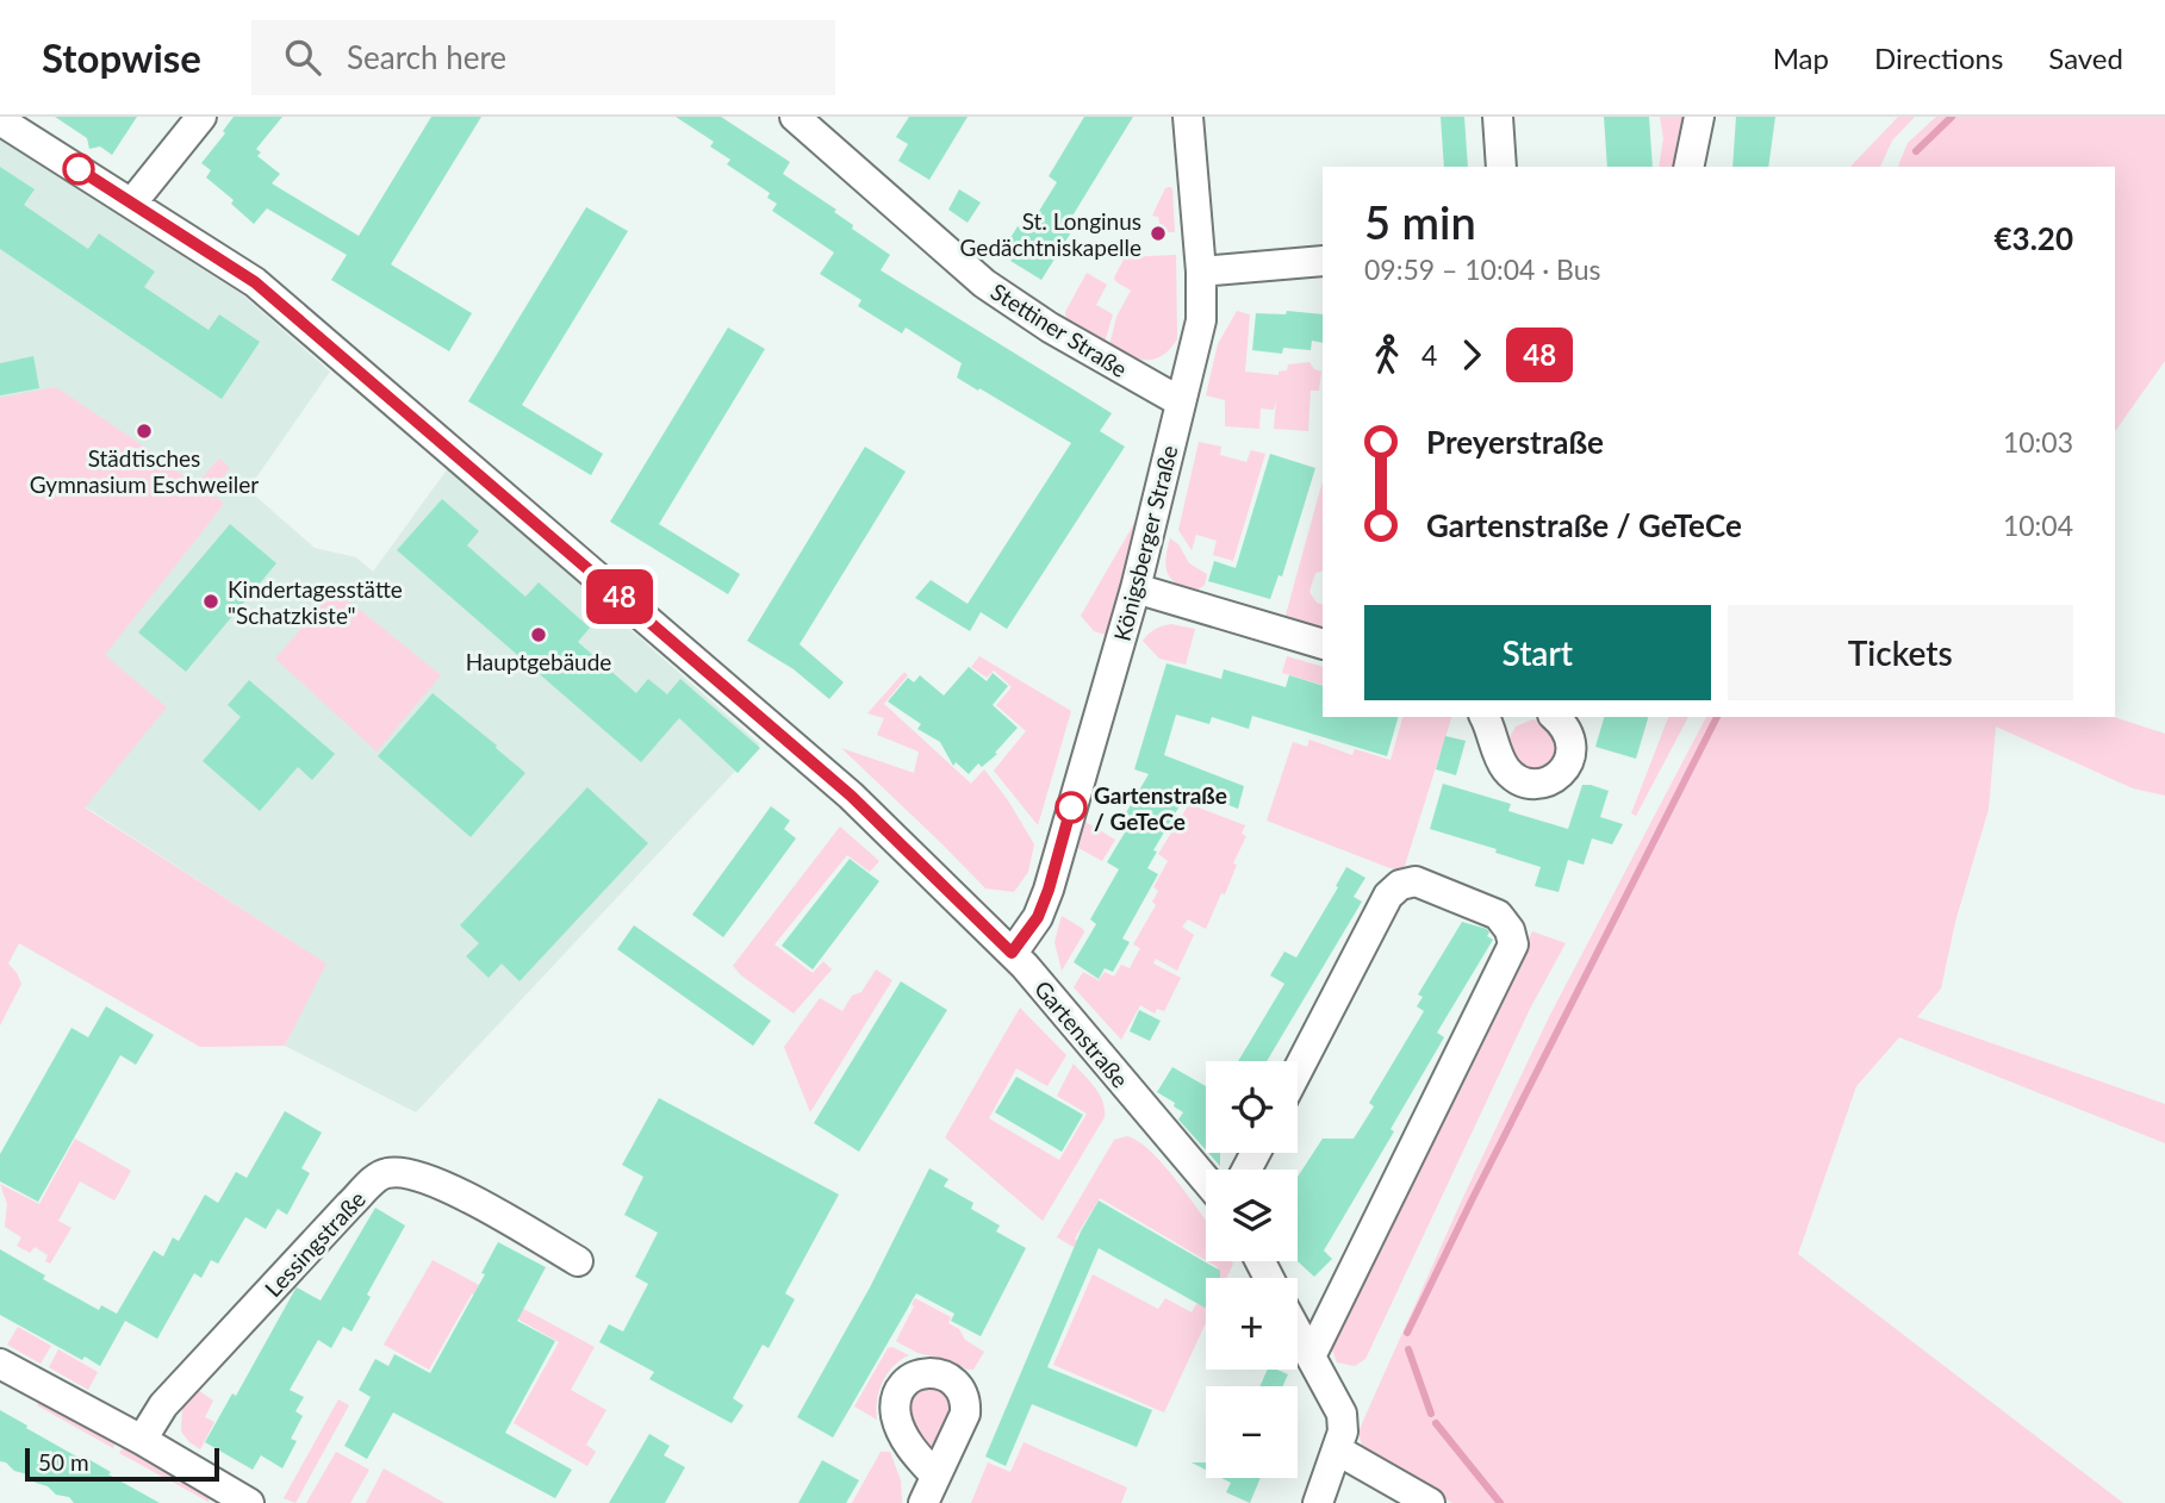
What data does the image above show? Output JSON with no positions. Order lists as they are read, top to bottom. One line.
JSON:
{"streets":{"street":["Stettiner Straße","Königsberger Straße","Gartenstraße","Lessingstraße"]},"crossings":[["Stettiner Straße","Königsberger Straße"],["Königsberger Straße","Gartenstraße"]],"places":["St. Longinus Gedächtniskapelle","Städtisches Gymnasium Eschweiler","Kindertagesstätte \"Schatzkiste\"","Hauptgebäude","Gartenstraße / GeTeCe"],"lines":["bus line 48"],"scale_bar":"50 m","page":{"header":"Stopwise","search":"Search here","nav":["Map","Directions","Saved"],"on_map":"48","heading":["5 min","09:59 – 10:04 · Bus","€3.20"],"legs":["4","48"],"list":[{"name":"Preyerstraße","value":"10:03"},{"name":"Gartenstraße / GeTeCe","value":"10:04"}],"buttons":["Start","Tickets"],"map_buttons":["+","−"],"scale":"50 m"}}
